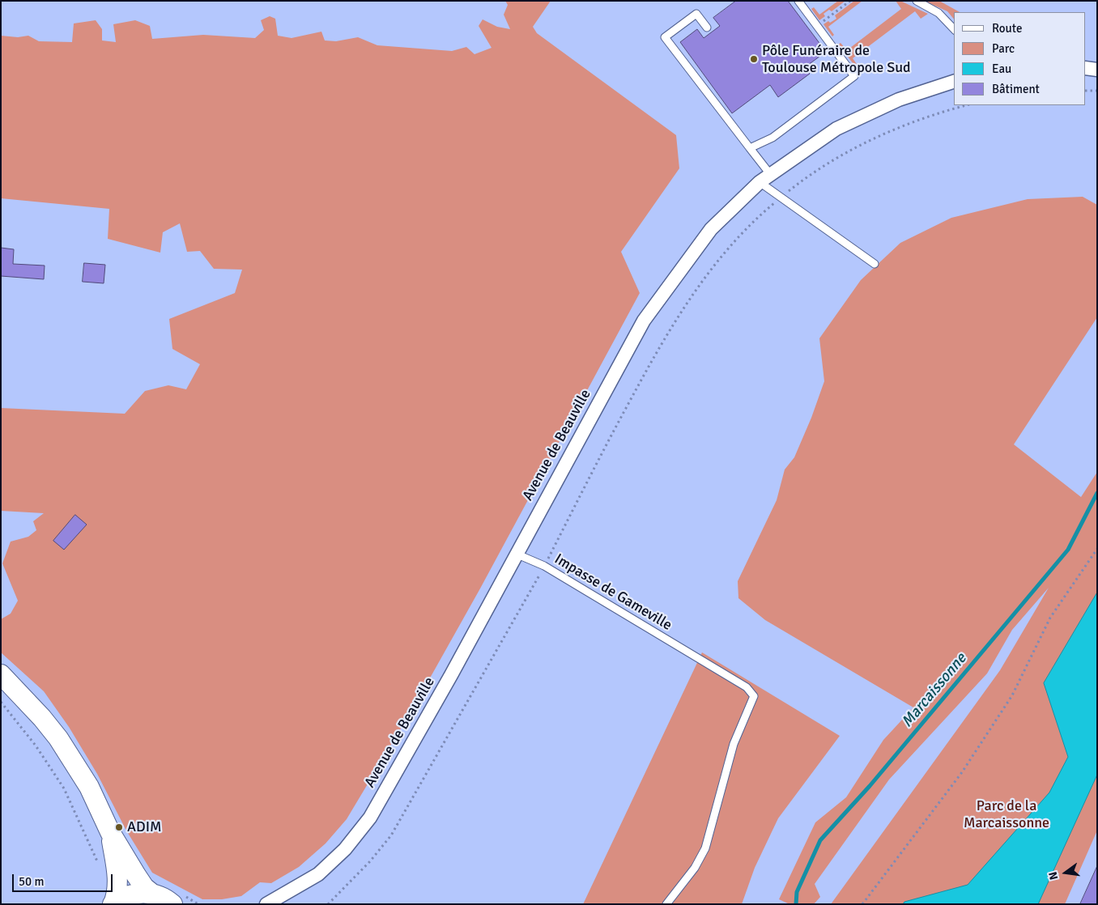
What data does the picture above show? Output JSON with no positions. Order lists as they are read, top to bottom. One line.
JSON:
{"streets":{"street":["Avenue de Beauville"],"lane":["Impasse de Gameville"]},"crossings":[["Avenue de Beauville","Impasse de Gameville"]],"water":["Marcaissonne"],"parks":["Parc de la Marcaissonne"],"places":["Pôle Funéraire de Toulouse Métropole Sud","ADIM"],"legend":["Route","Parc","Eau","Bâtiment"],"scale_bar":"50 m","north":"left"}
